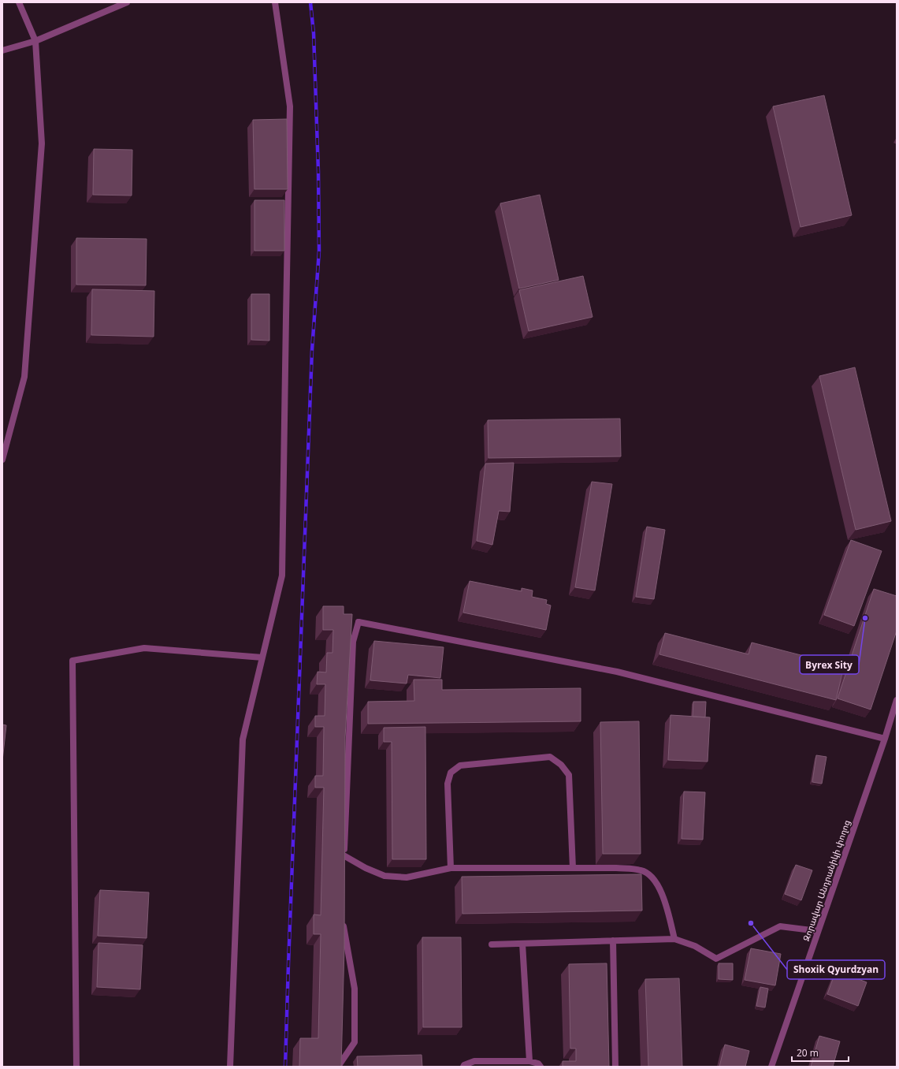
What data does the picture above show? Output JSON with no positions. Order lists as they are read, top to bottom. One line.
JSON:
{"streets":{"street":["Զորավար Անդրանիկի փողոց"]},"places":["Byrex Sity","Shoxik Qyurdzyan"],"scale_bar":"20 m"}
